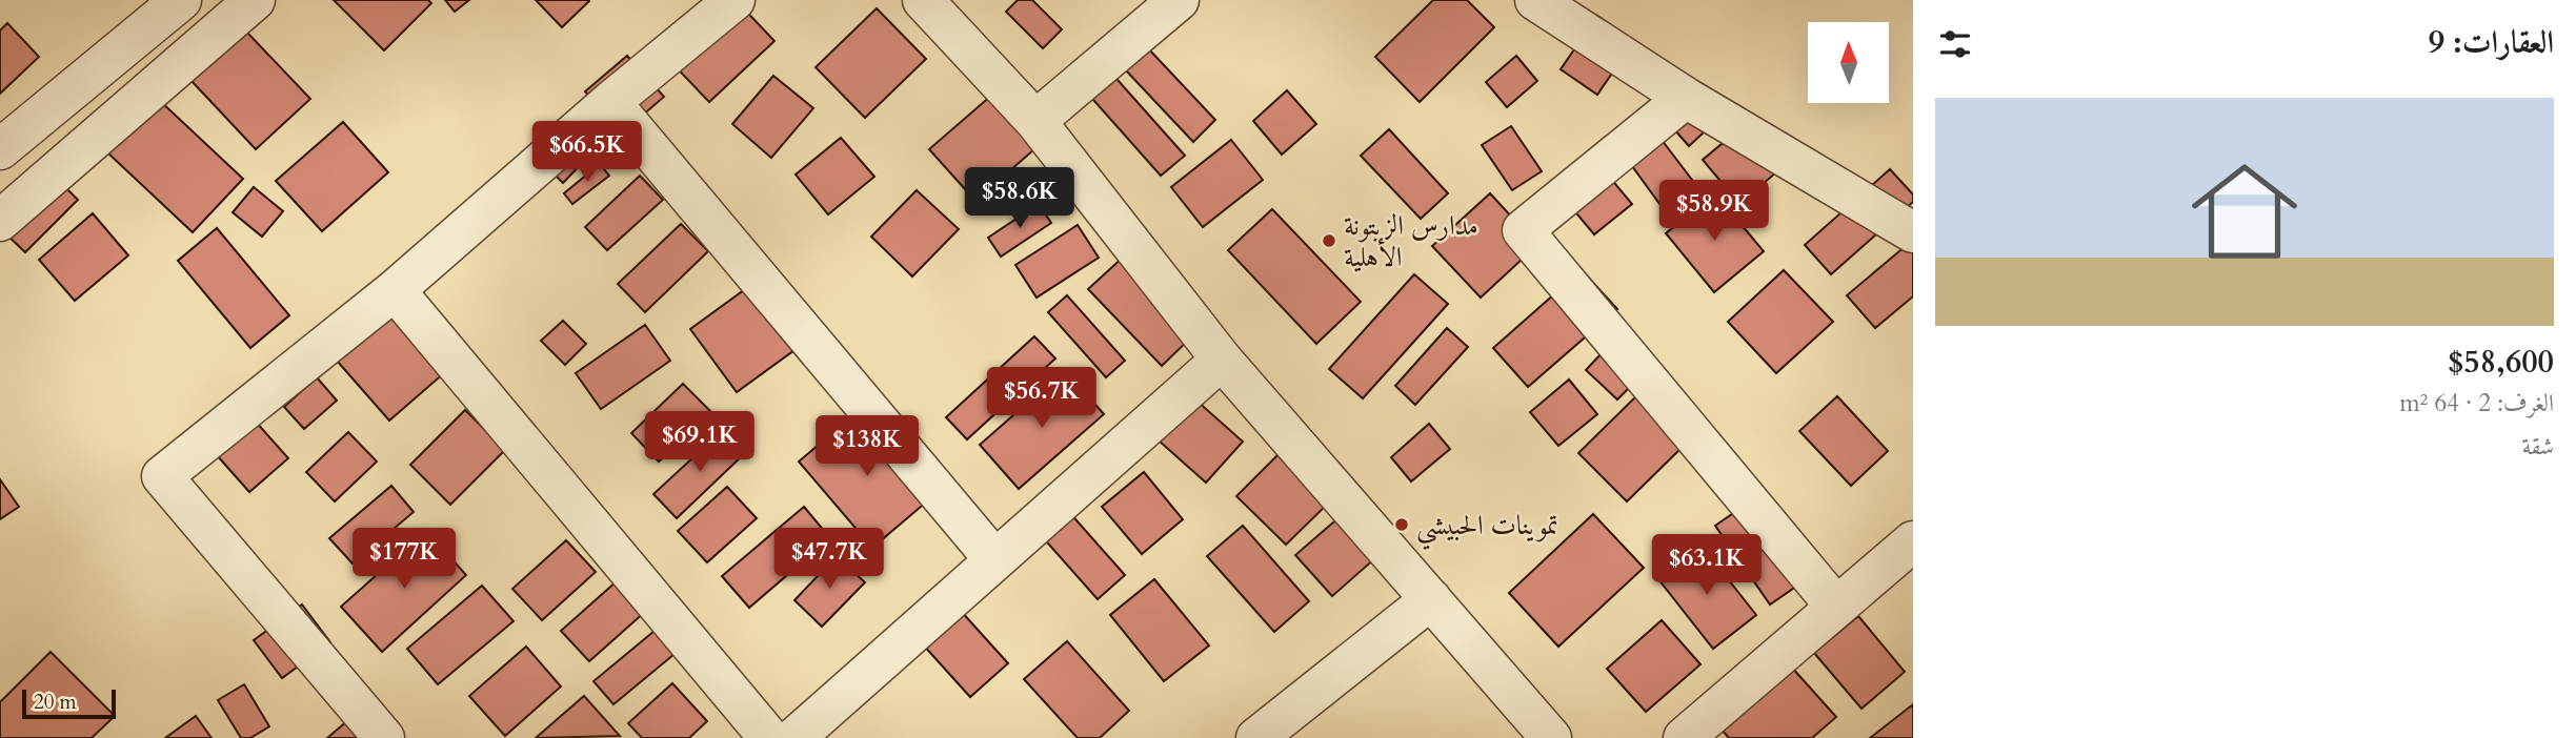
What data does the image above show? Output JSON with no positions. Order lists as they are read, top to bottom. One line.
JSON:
{"places":["مدارس الزيتونة الأهلية","تموينات الحبيشي"],"scale_bar":"20 m","north":"top","page":{"heading":"العقارات: 9","list":[{"name":"$58,600","note":"الغرف: 2 · 64 m² · شقة"}],"price":["$66.5K","$58.6K","$58.9K","$56.7K","$69.1K","$138K","$177K","$47.7K","$63.1K"],"scale":"20 m"}}
